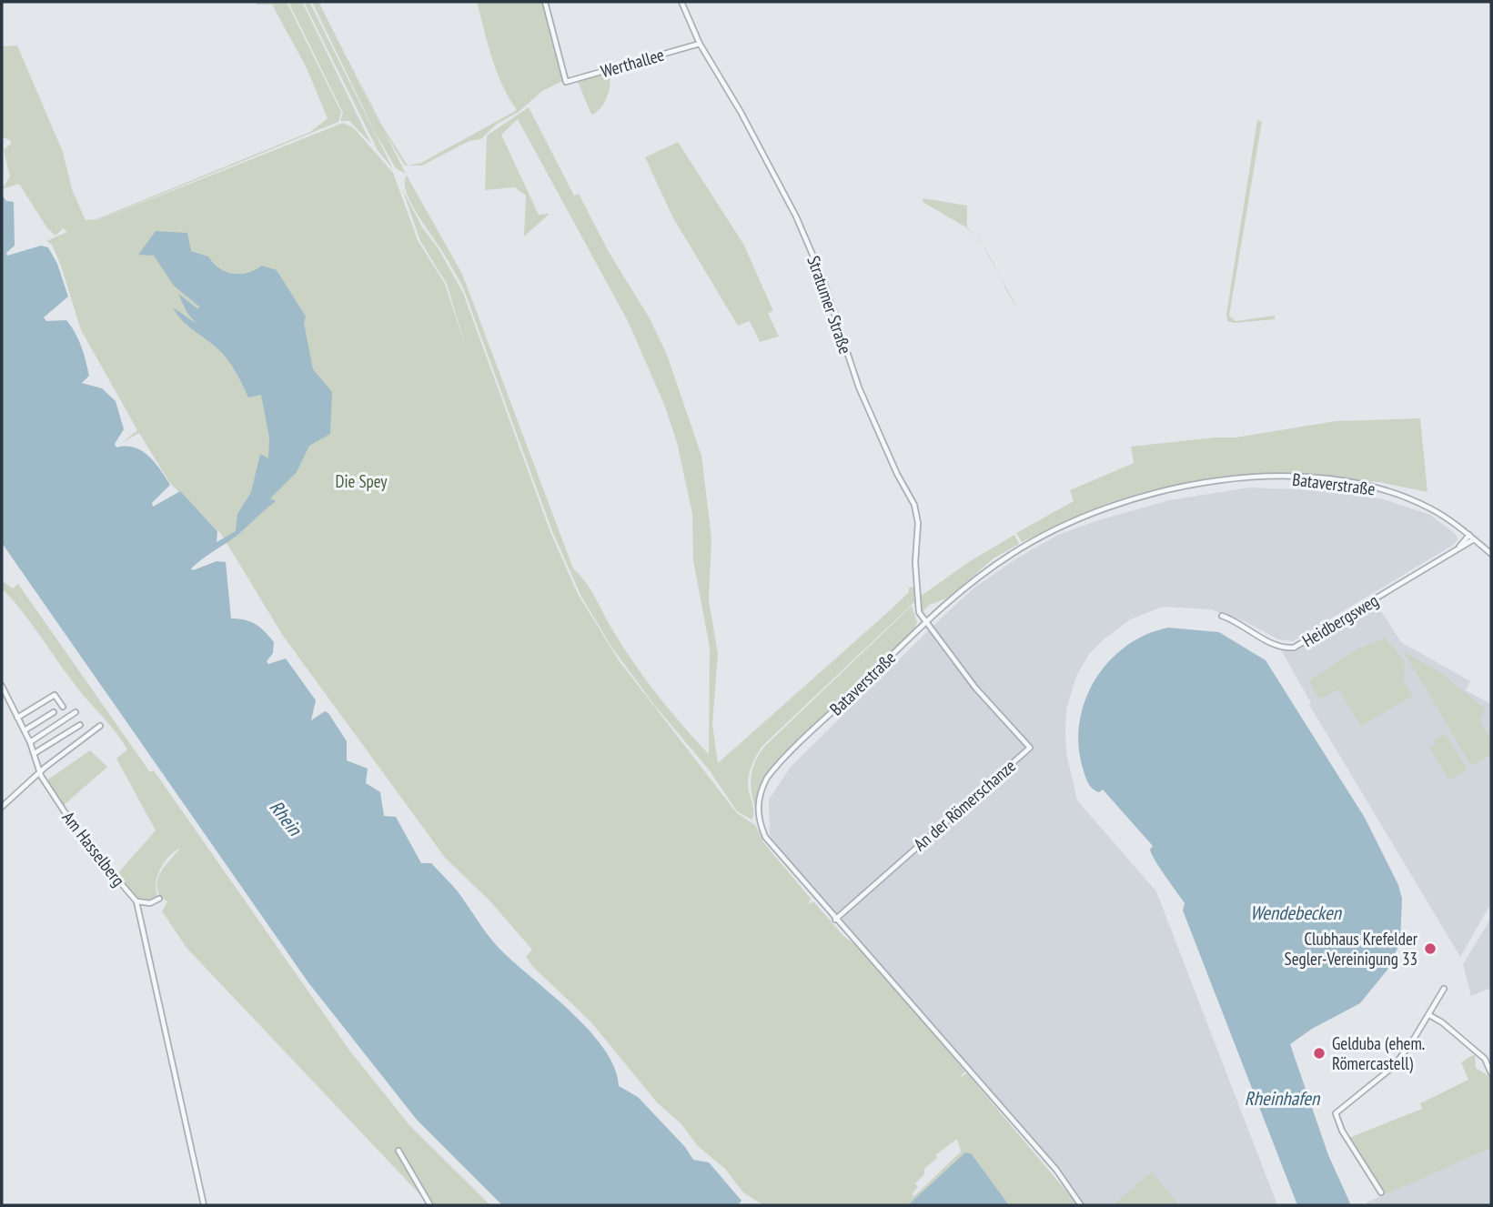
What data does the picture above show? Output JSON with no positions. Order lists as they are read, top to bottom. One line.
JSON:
{"streets":{"street":["Werthallee","Stratumer Straße","Bataverstraße","Heidbergsweg","An der Römerschanze","Am Hasselberg"]},"crossings":[["Werthallee","Stratumer Straße"],["Stratumer Straße","Bataverstraße"],["Stratumer Straße","An der Römerschanze"],["Bataverstraße","Heidbergsweg"],["Bataverstraße","An der Römerschanze"]],"water":["Rhein","Wendebecken","Rheinhafen"],"parks":["Die Spey"],"places":["Clubhaus Krefelder Segler-Vereinigung 33","Gelduba (ehem. Römercastell)"]}
